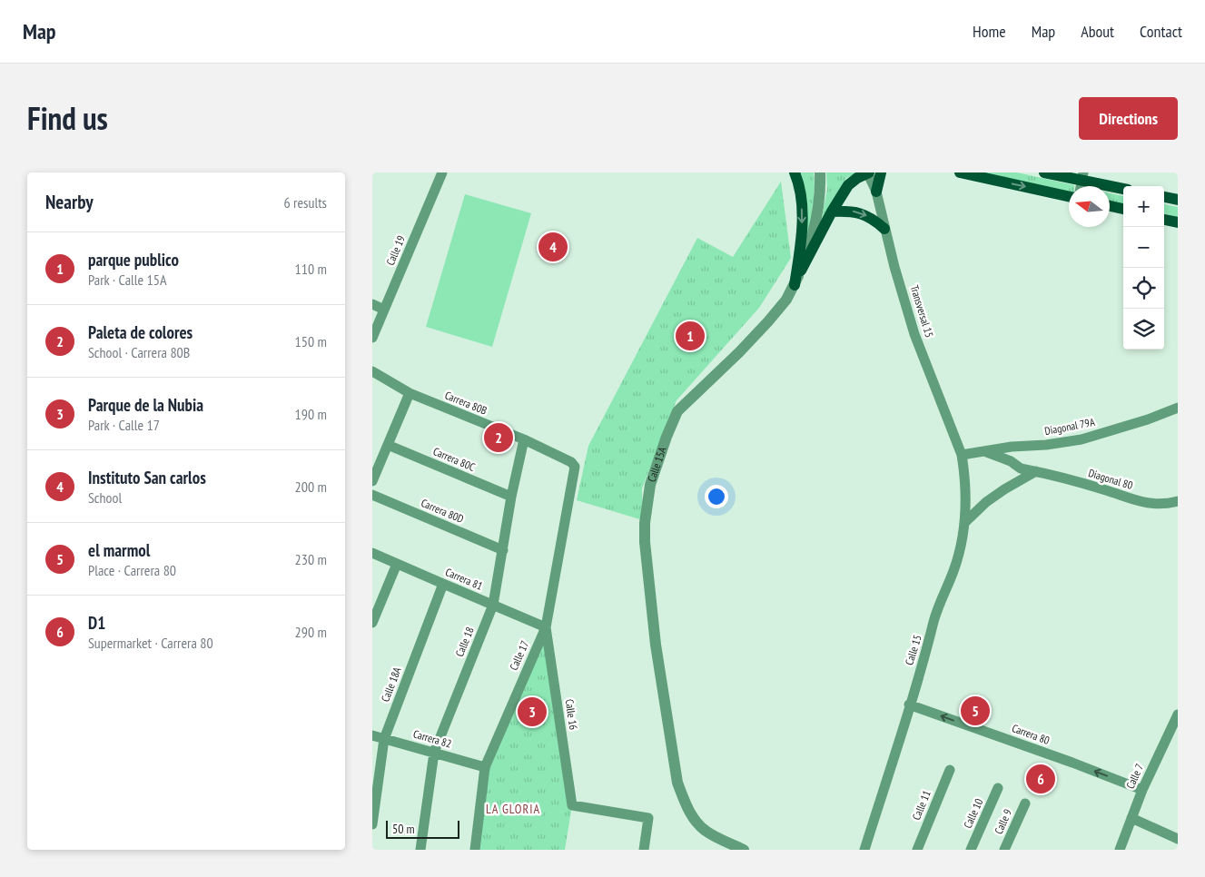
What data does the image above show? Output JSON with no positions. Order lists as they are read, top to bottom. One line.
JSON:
{"streets":{"street":["Calle 19","Transversal 15","Carrera 80B","Diagonal 79A","Carrera 80C","Calle 15A","Diagonal 80","Carrera 80D","Carrera 81","Calle 18","Calle 15","Calle 17","Calle 18A","Calle 16","Carrera 80","Carrera 82","Calle 7","Calle 11","Calle 10","Calle 9"]},"crossings":[["Transversal 15","Diagonal 79A"],["Transversal 15","Calle 15"],["Carrera 80B","Calle 18"],["Carrera 80B","Calle 17"],["Diagonal 79A","Diagonal 80"],["Diagonal 79A","Calle 15"],["Carrera 80C","Calle 18"],["Carrera 80D","Calle 18"],["Carrera 81","Calle 18"],["Carrera 81","Calle 17"],["Carrera 81","Calle 18A"],["Carrera 81","Calle 16"],["Calle 18","Carrera 82"],["Calle 15","Carrera 80"],["Calle 17","Calle 16"],["Calle 17","Carrera 82"],["Calle 18A","Carrera 82"],["Carrera 80","Calle 7"]],"one_way":["Carrera 80"],"districts":["LA GLORIA"],"scale_bar":"50 m","north":"left","page":{"header":"Map","nav":["Home","Map","About","Contact"],"title":"Find us","buttons":"Directions","heading":["Nearby","6 results"],"map_buttons":["+","−"],"pins":["4","1","2","5","3","6"],"list":[{"mark":"1","name":"parque publico","note":"Park · Calle 15A","value":"110 m"},{"mark":"2","name":"Paleta de colores","note":"School · Carrera 80B","value":"150 m"},{"mark":"3","name":"Parque de la Nubia","note":"Park · Calle 17","value":"190 m"},{"mark":"4","name":"Instituto San carlos","note":"School","value":"200 m"},{"mark":"5","name":"el marmol","note":"Place · Carrera 80","value":"230 m"},{"mark":"6","name":"D1","note":"Supermarket · Carrera 80","value":"290 m"}],"scale":"50 m"}}
